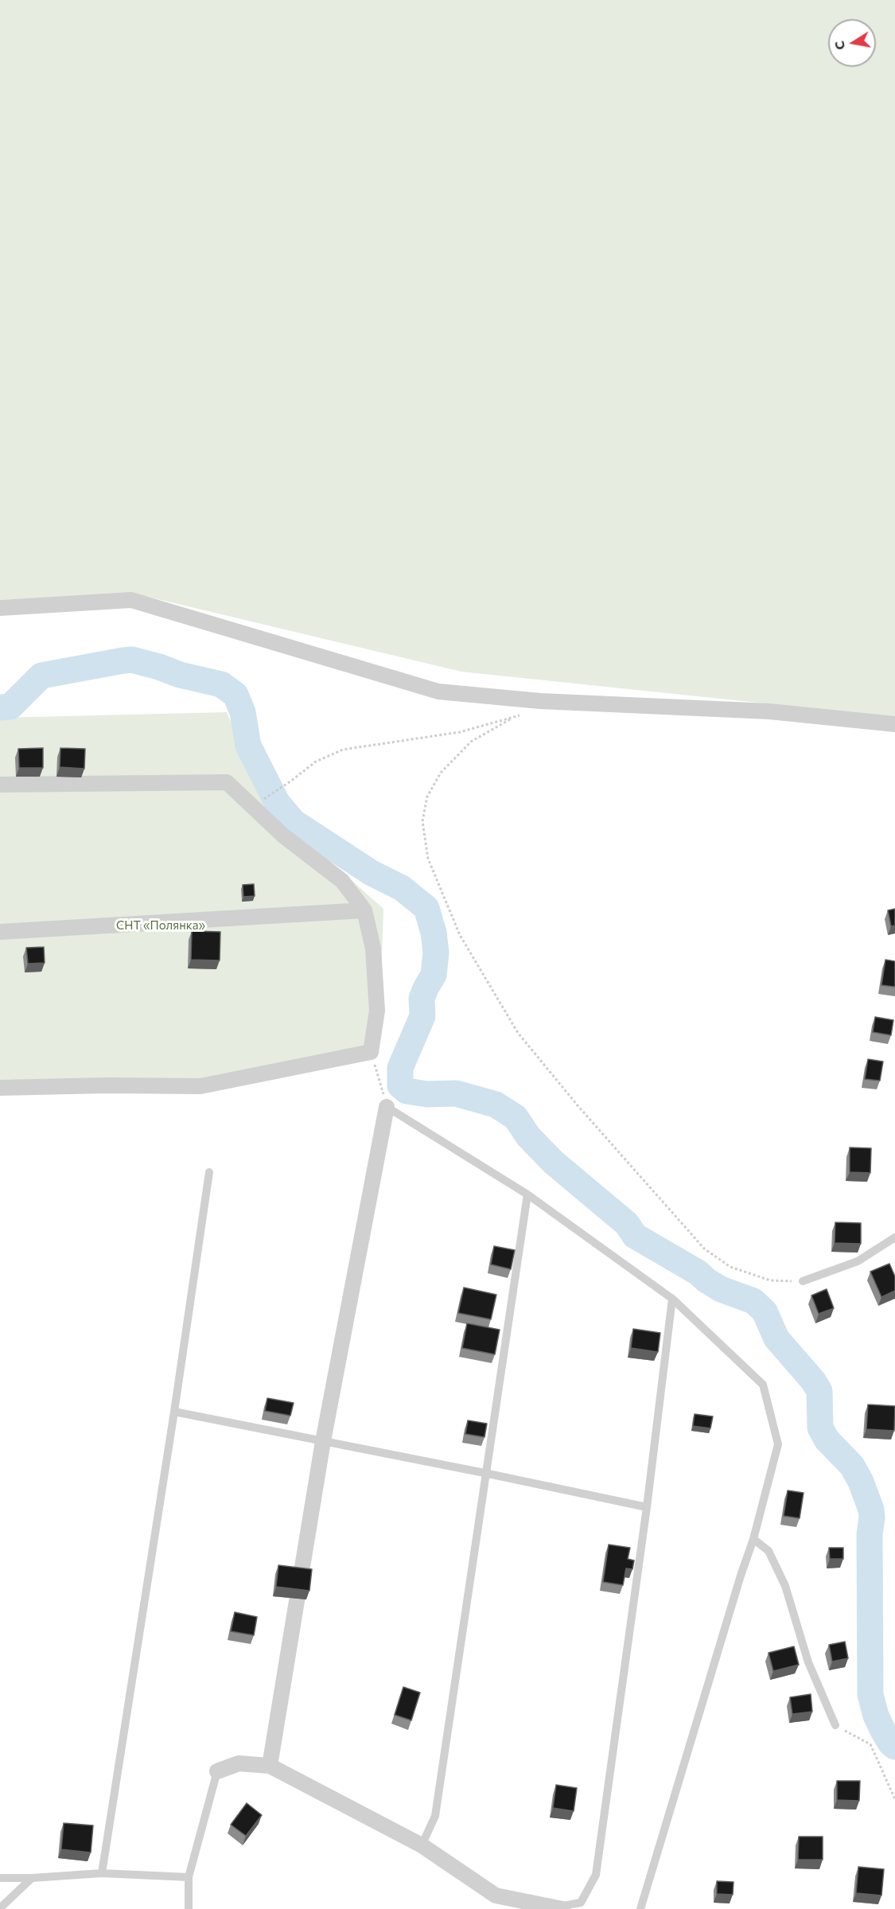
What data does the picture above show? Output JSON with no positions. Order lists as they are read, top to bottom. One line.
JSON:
{"parks":["СНТ «Полянка»"],"north":"left"}
